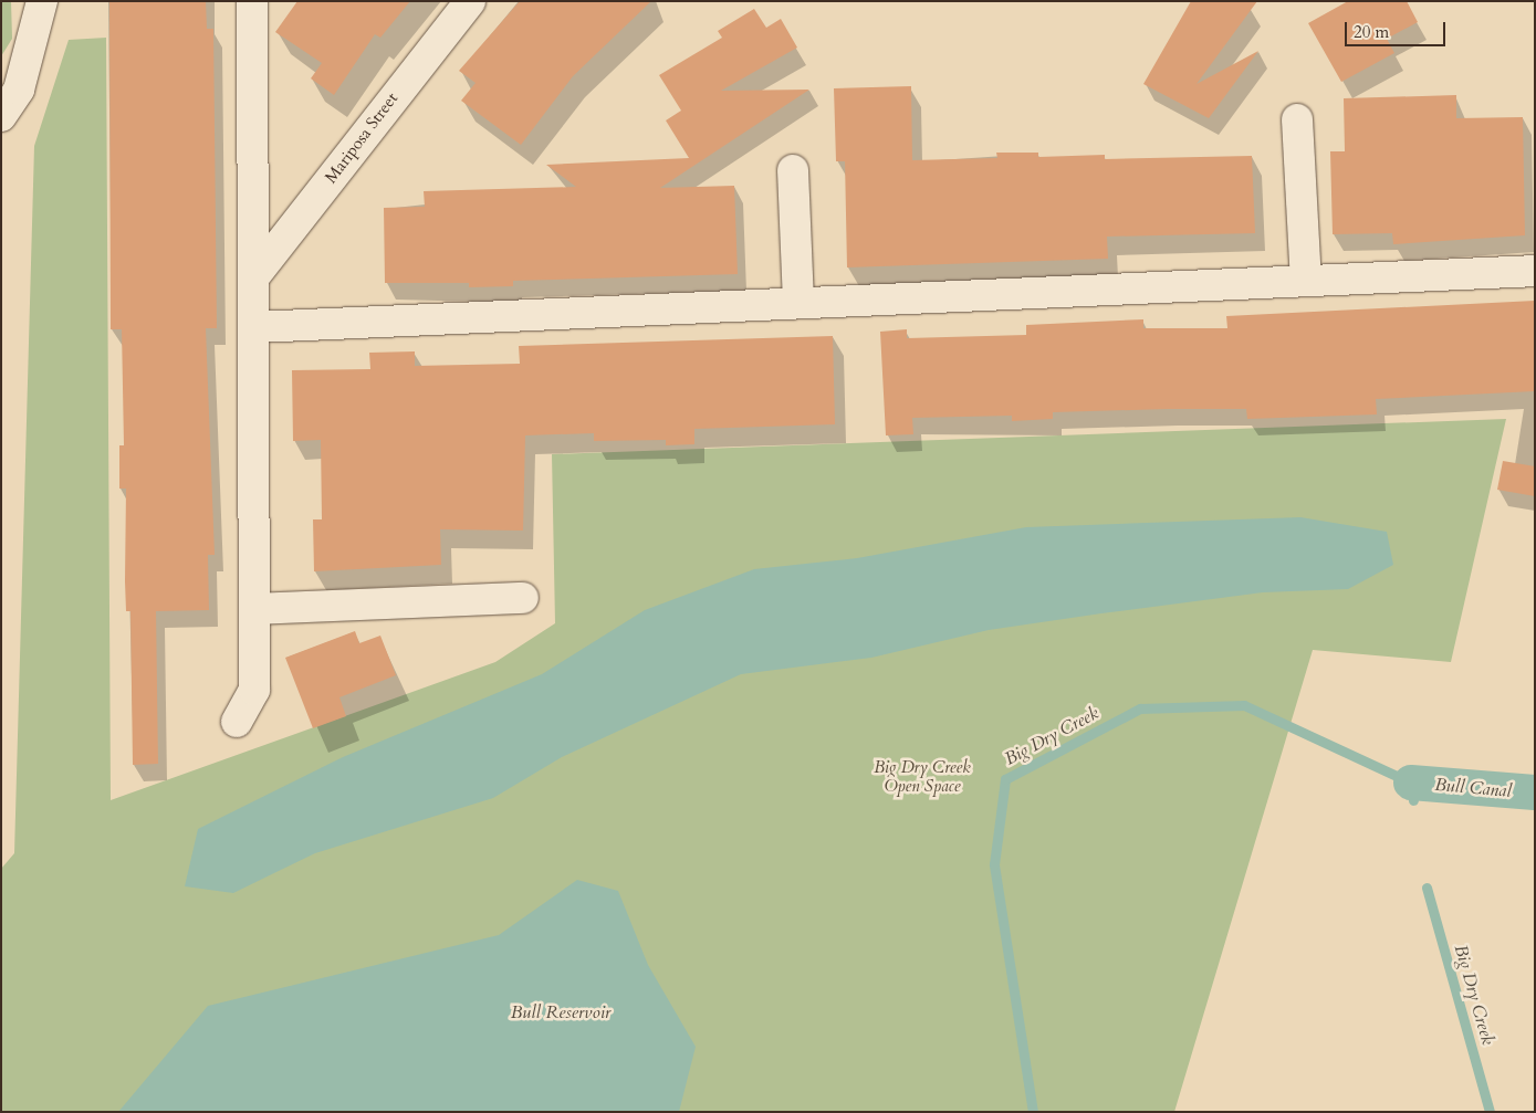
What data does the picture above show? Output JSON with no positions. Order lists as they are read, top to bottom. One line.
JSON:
{"streets":{"street":["Mariposa Street"]},"water":["Big Dry Creek","Bull Canal","Bull Reservoir"],"parks":["Big Dry Creek Open Space"],"scale_bar":"20 m"}
